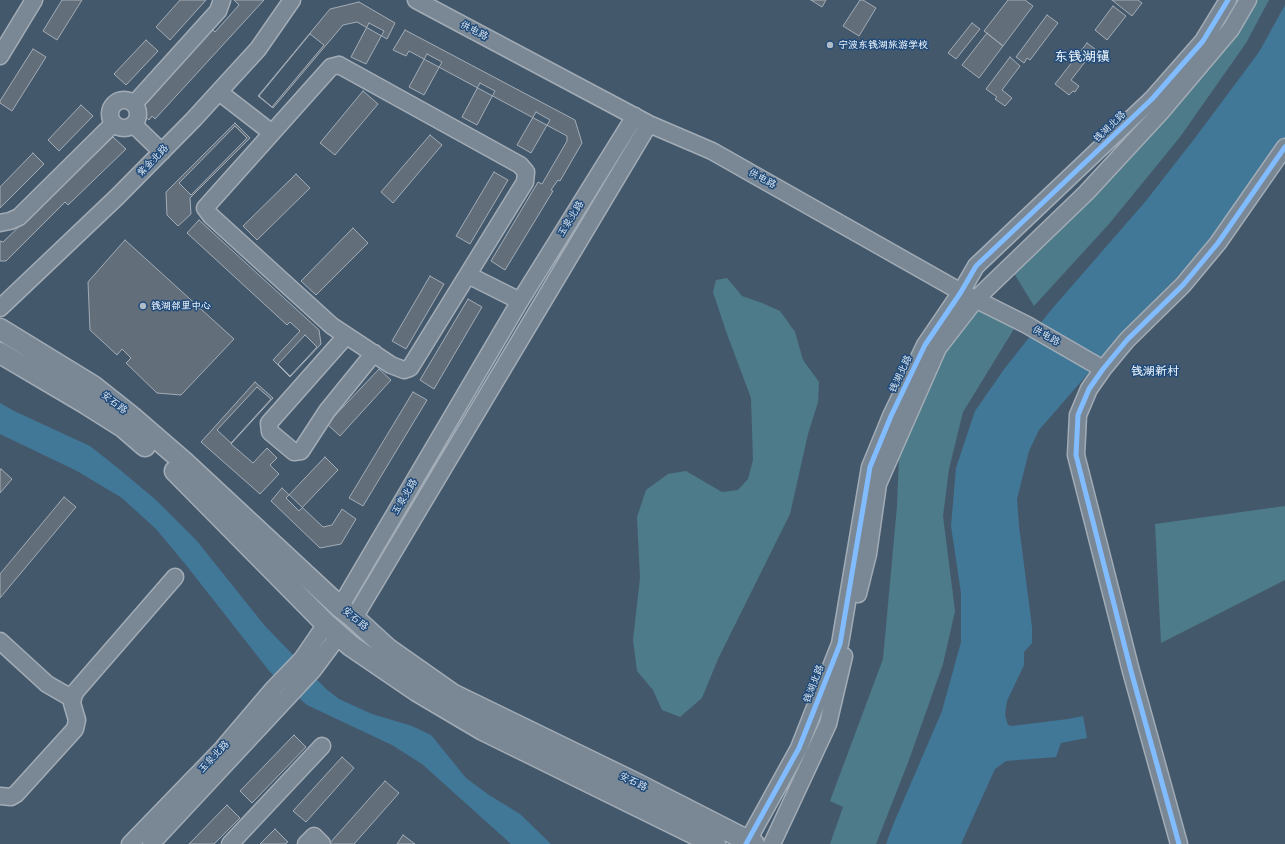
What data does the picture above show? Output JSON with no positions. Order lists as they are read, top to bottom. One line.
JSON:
{"streets":{"main road":["玉泉北路","安石路"],"street":["供电路","钱湖北路","紫金北路"]},"crossings":[["供电路","钱湖北路"],["供电路","玉泉北路"],["钱湖北路","安石路"],["玉泉北路","安石路"]],"districts":["东钱湖镇","钱湖新村"],"places":["宁波东钱湖旅游学校","钱湖邻里中心"]}
